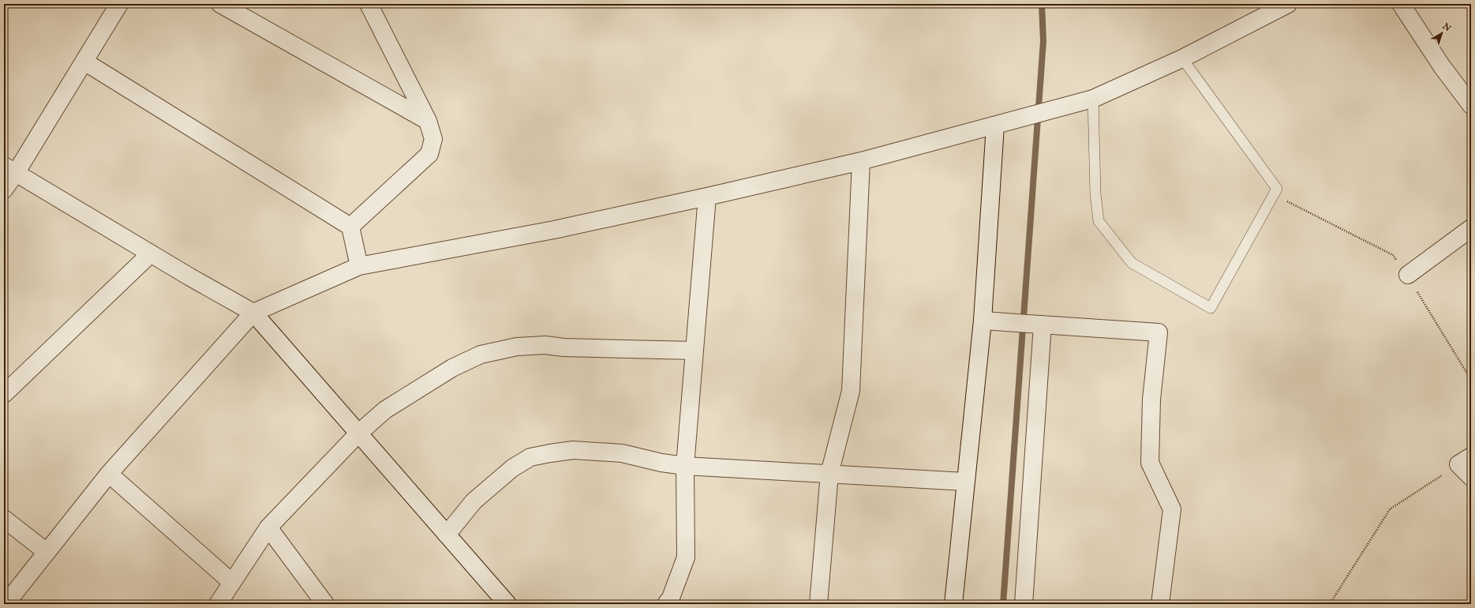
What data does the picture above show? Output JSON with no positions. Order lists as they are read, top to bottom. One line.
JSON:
{"north":"top right"}
